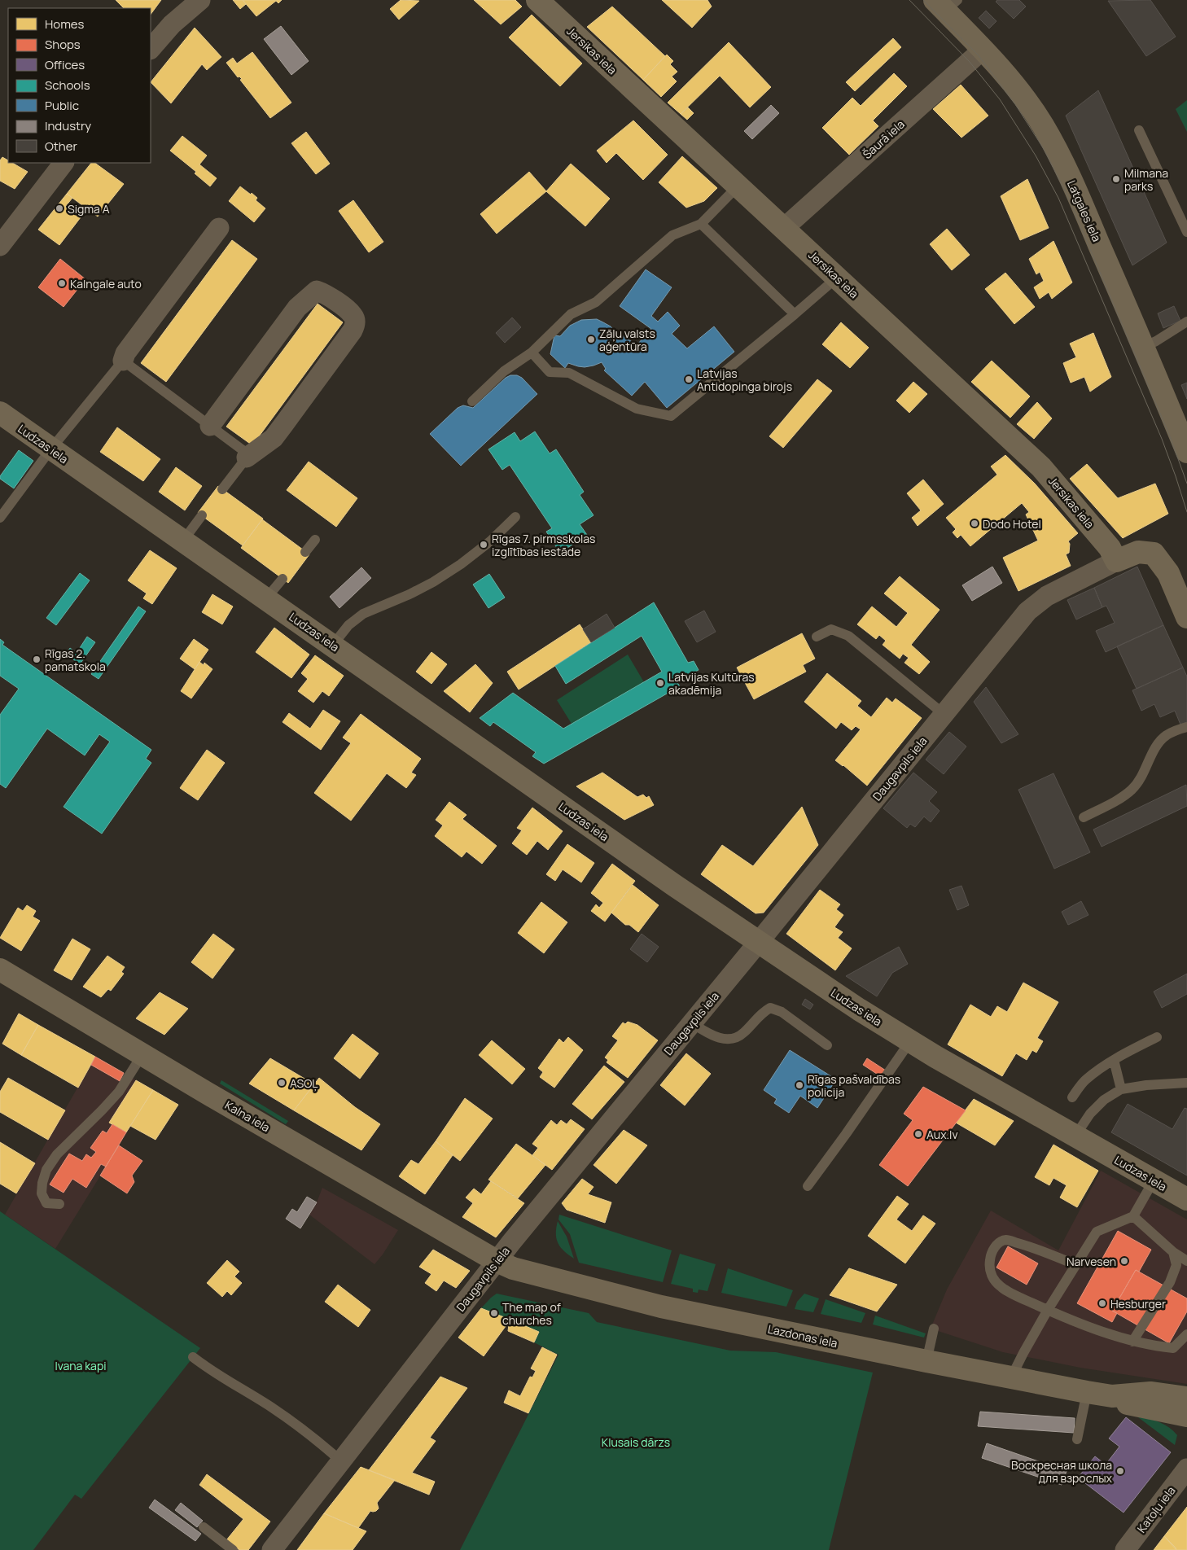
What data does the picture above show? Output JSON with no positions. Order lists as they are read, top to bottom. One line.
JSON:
{"streets":{"street":["Jersikas iela","Šaurā iela","Latgales iela","Ludzas iela","Daugavpils iela","Kalna iela","Lazdonas iela","Katoļu iela"]},"crossings":[["Jersikas iela","Šaurā iela"],["Jersikas iela","Daugavpils iela"],["Šaurā iela","Latgales iela"],["Ludzas iela","Daugavpils iela"],["Daugavpils iela","Kalna iela"],["Daugavpils iela","Lazdonas iela"],["Kalna iela","Lazdonas iela"]],"parks":["Ivana kapi","Klusais dārzs"],"places":["Milmana parks","Sigma A","Kalngale auto","Zāļu valsts aģentūra","Latvijas Antidopinga birojs","Dodo Hotel","Rīgas 7. pirmsskolas izglītības iestāde","Rīgas 2. pamatskola","Latvijas Kultūras akadēmija","ASOĻ","Rīgas pašvaldības policija","Aux.lv","Narvesen","Hesburger","The map of churches","Воскресная школа для взрослых"],"legend":["Homes","Shops","Offices","Schools","Public","Industry","Other"]}
